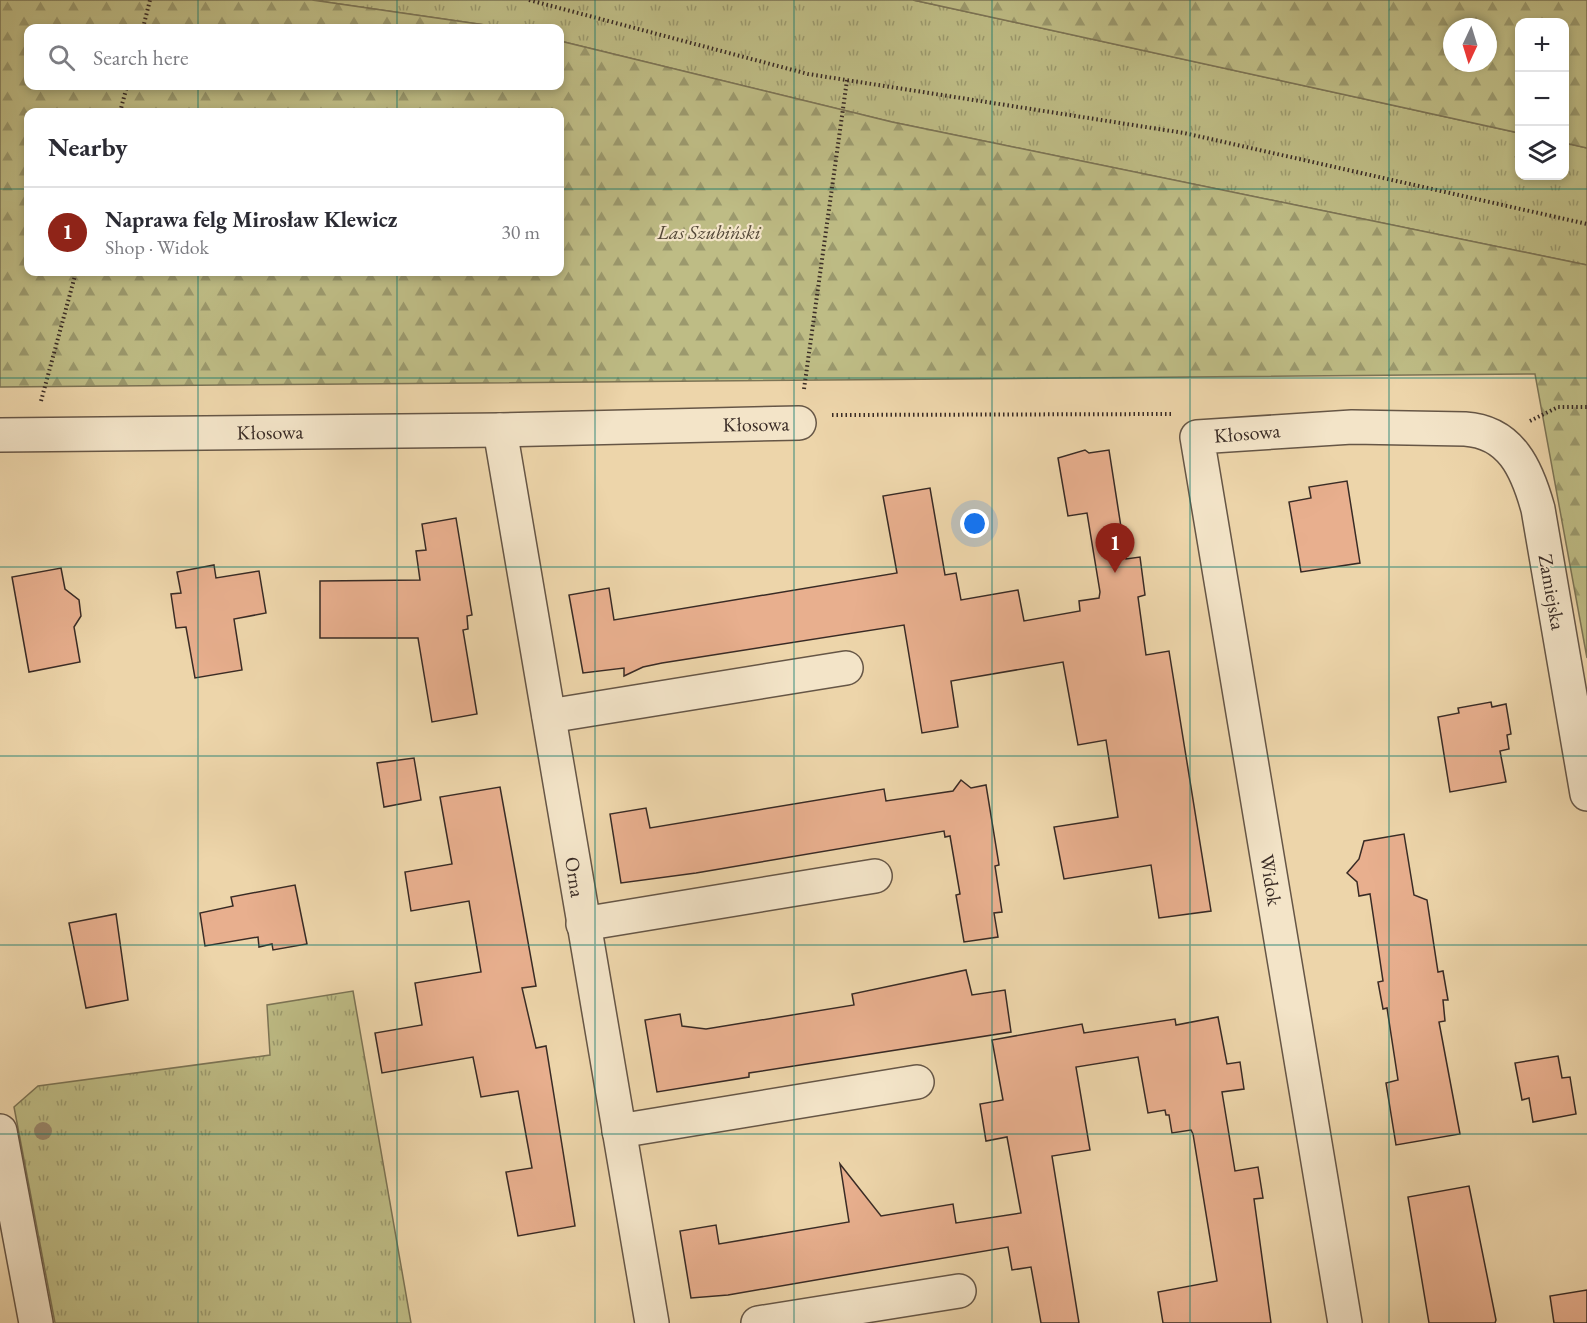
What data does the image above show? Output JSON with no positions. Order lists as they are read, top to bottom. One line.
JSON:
{"streets":{"street":["Kłosowa","Zamiejska","Orna","Widok"]},"crossings":[["Kłosowa","Zamiejska"],["Kłosowa","Orna"],["Kłosowa","Widok"]],"parks":["Las Szubiński"],"north":"bottom","page":{"map_buttons":["+","−"],"search":"Search here","heading":"Nearby","list":[{"mark":"1","name":"Naprawa felg Mirosław Klewicz","note":"Shop · Widok","value":"30 m"}],"pins":"1"}}
